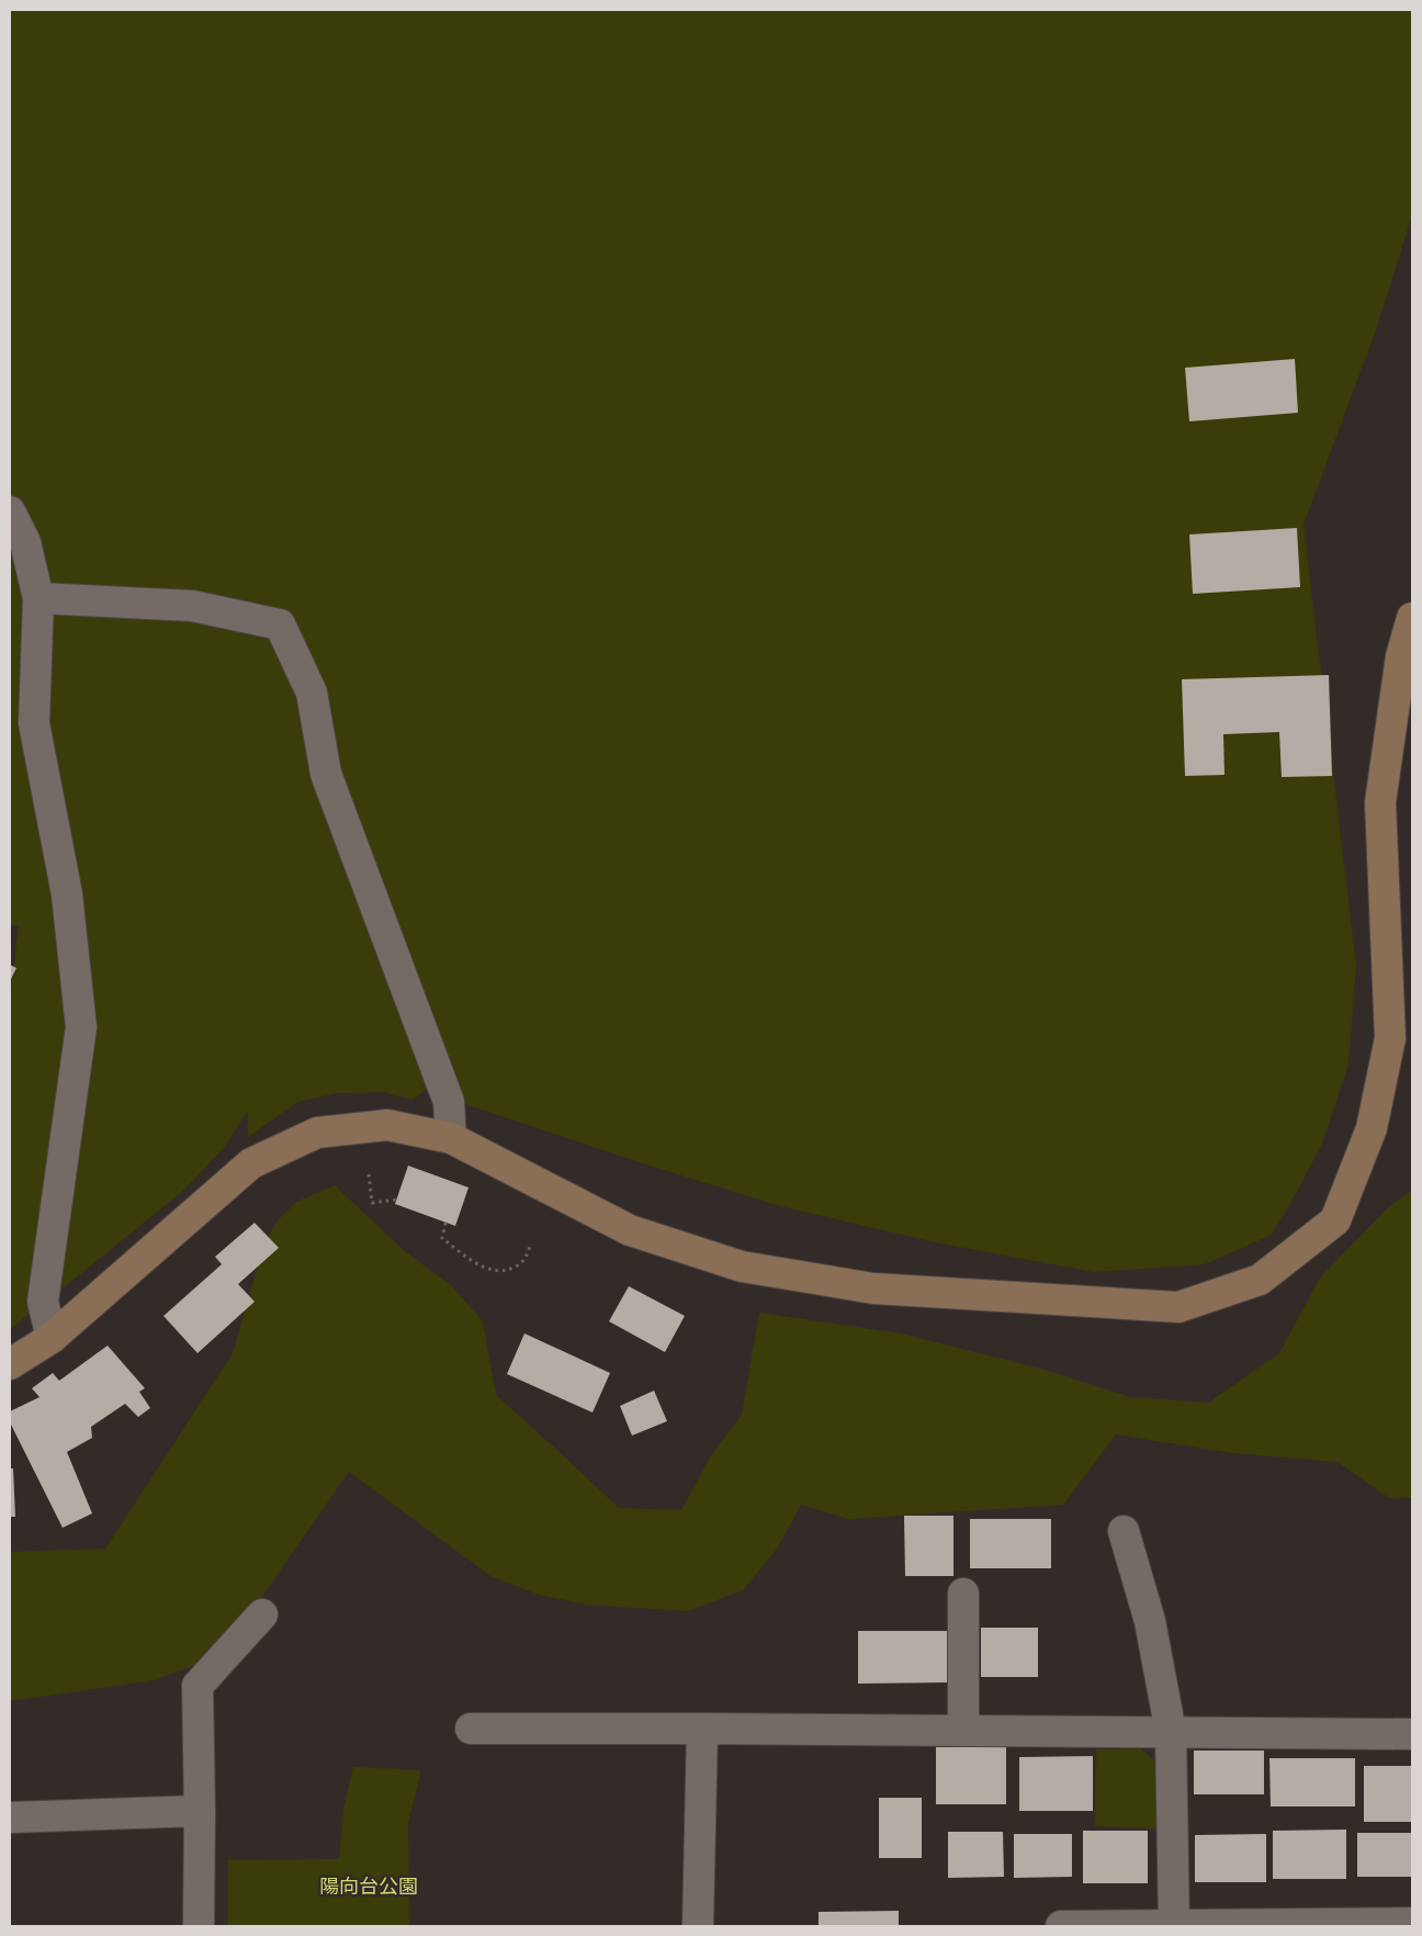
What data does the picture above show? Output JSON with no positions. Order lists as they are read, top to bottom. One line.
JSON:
{"parks":["陽向台公園"]}
